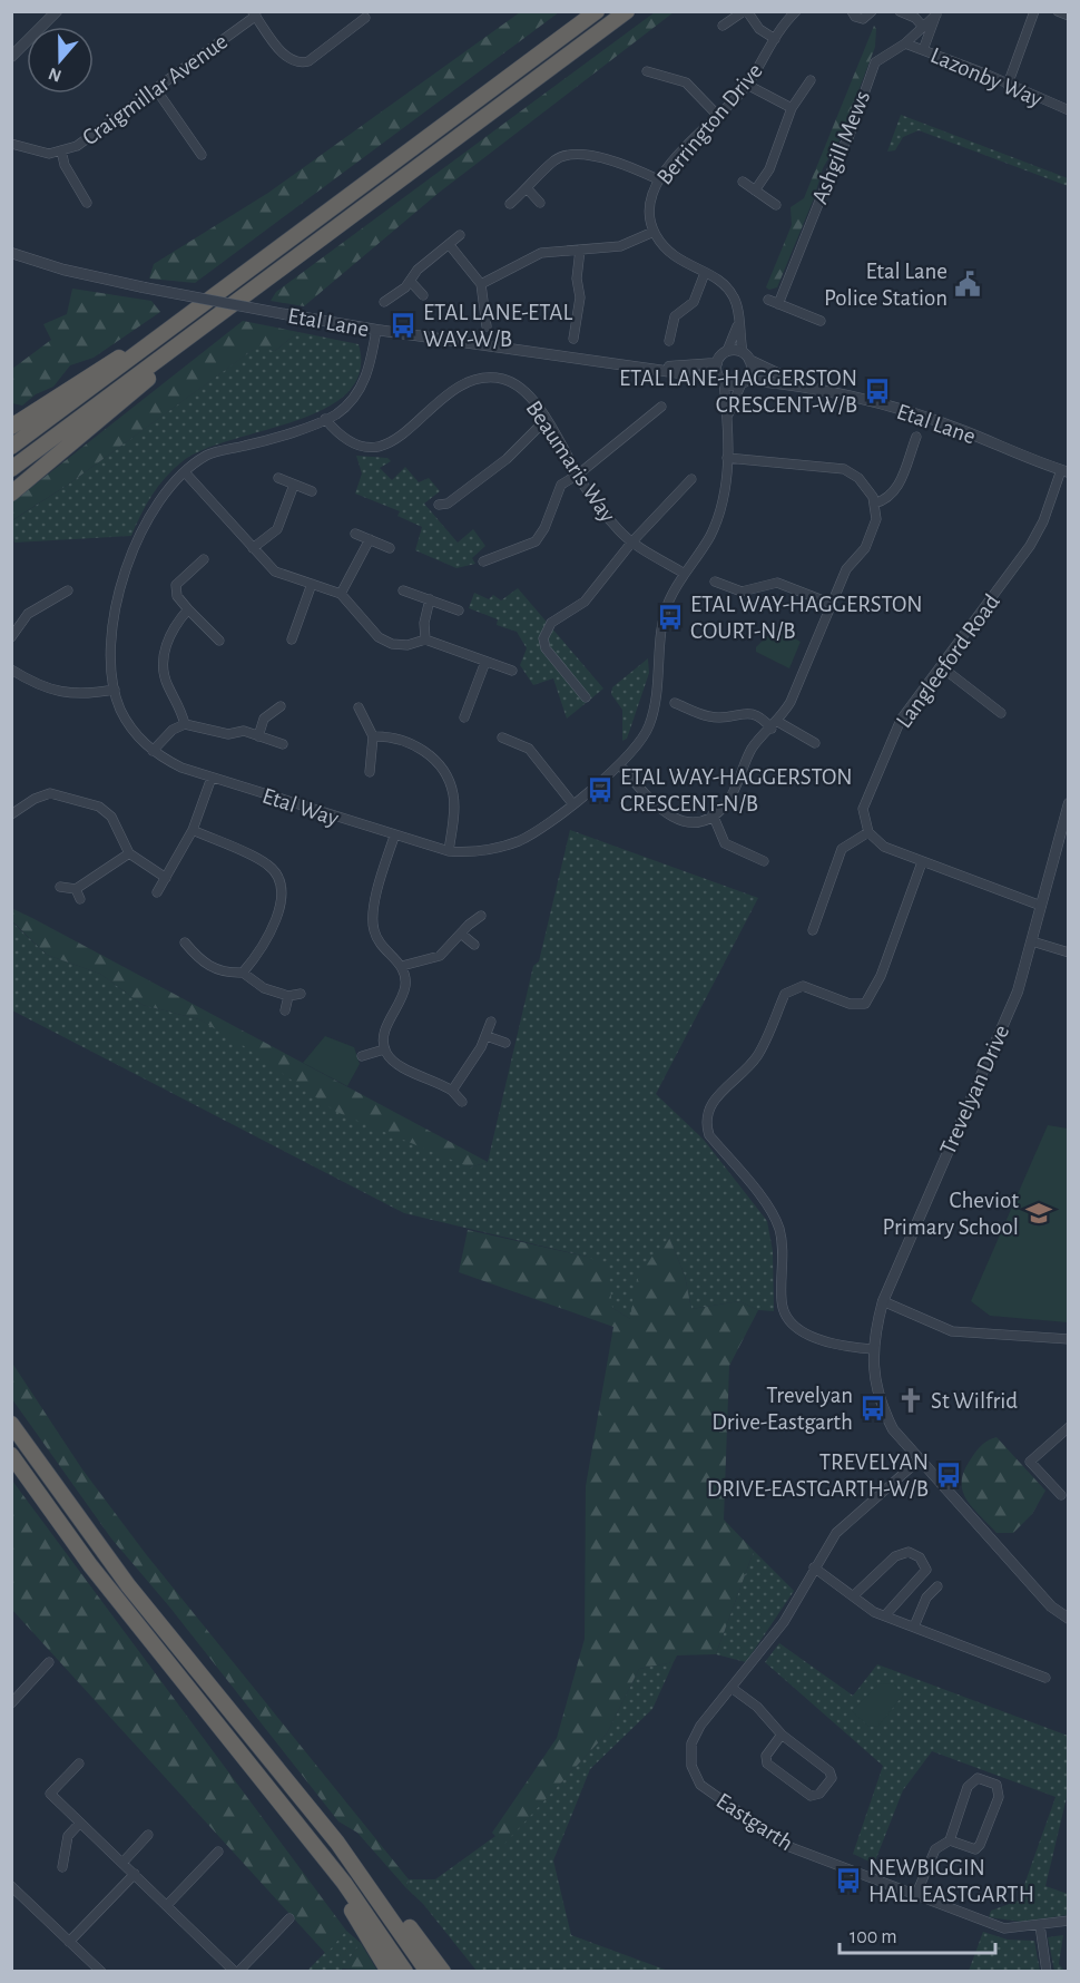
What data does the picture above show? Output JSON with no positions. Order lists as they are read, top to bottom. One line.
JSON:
{"streets":{"street":["Lazonby Way","Craigmillar Avenue","Berrington Drive","Ashgill Mews","Etal Lane","Beaumaris Way","Langleeford Road","Etal Way","Trevelyan Drive","Eastgarth"]},"crossings":[["Lazonby Way","Ashgill Mews"],["Etal Lane","Langleeford Road"],["Etal Lane","Etal Way"],["Beaumaris Way","Etal Way"],["Trevelyan Drive","Eastgarth"]],"places":{"public building":["Etal Lane Police Station"],"bus stop":["ETAL LANE-ETAL WAY-W/B","ETAL LANE-HAGGERSTON CRESCENT-W/B","ETAL WAY-HAGGERSTON COURT-N/B","ETAL WAY-HAGGERSTON CRESCENT-N/B","Trevelyan Drive-Eastgarth","TREVELYAN DRIVE-EASTGARTH-W/B","NEWBIGGIN HALL EASTGARTH"],"school or university":["Cheviot Primary School"],"church":["St Wilfrid"]},"scale_bar":"100 m","north":"bottom"}
